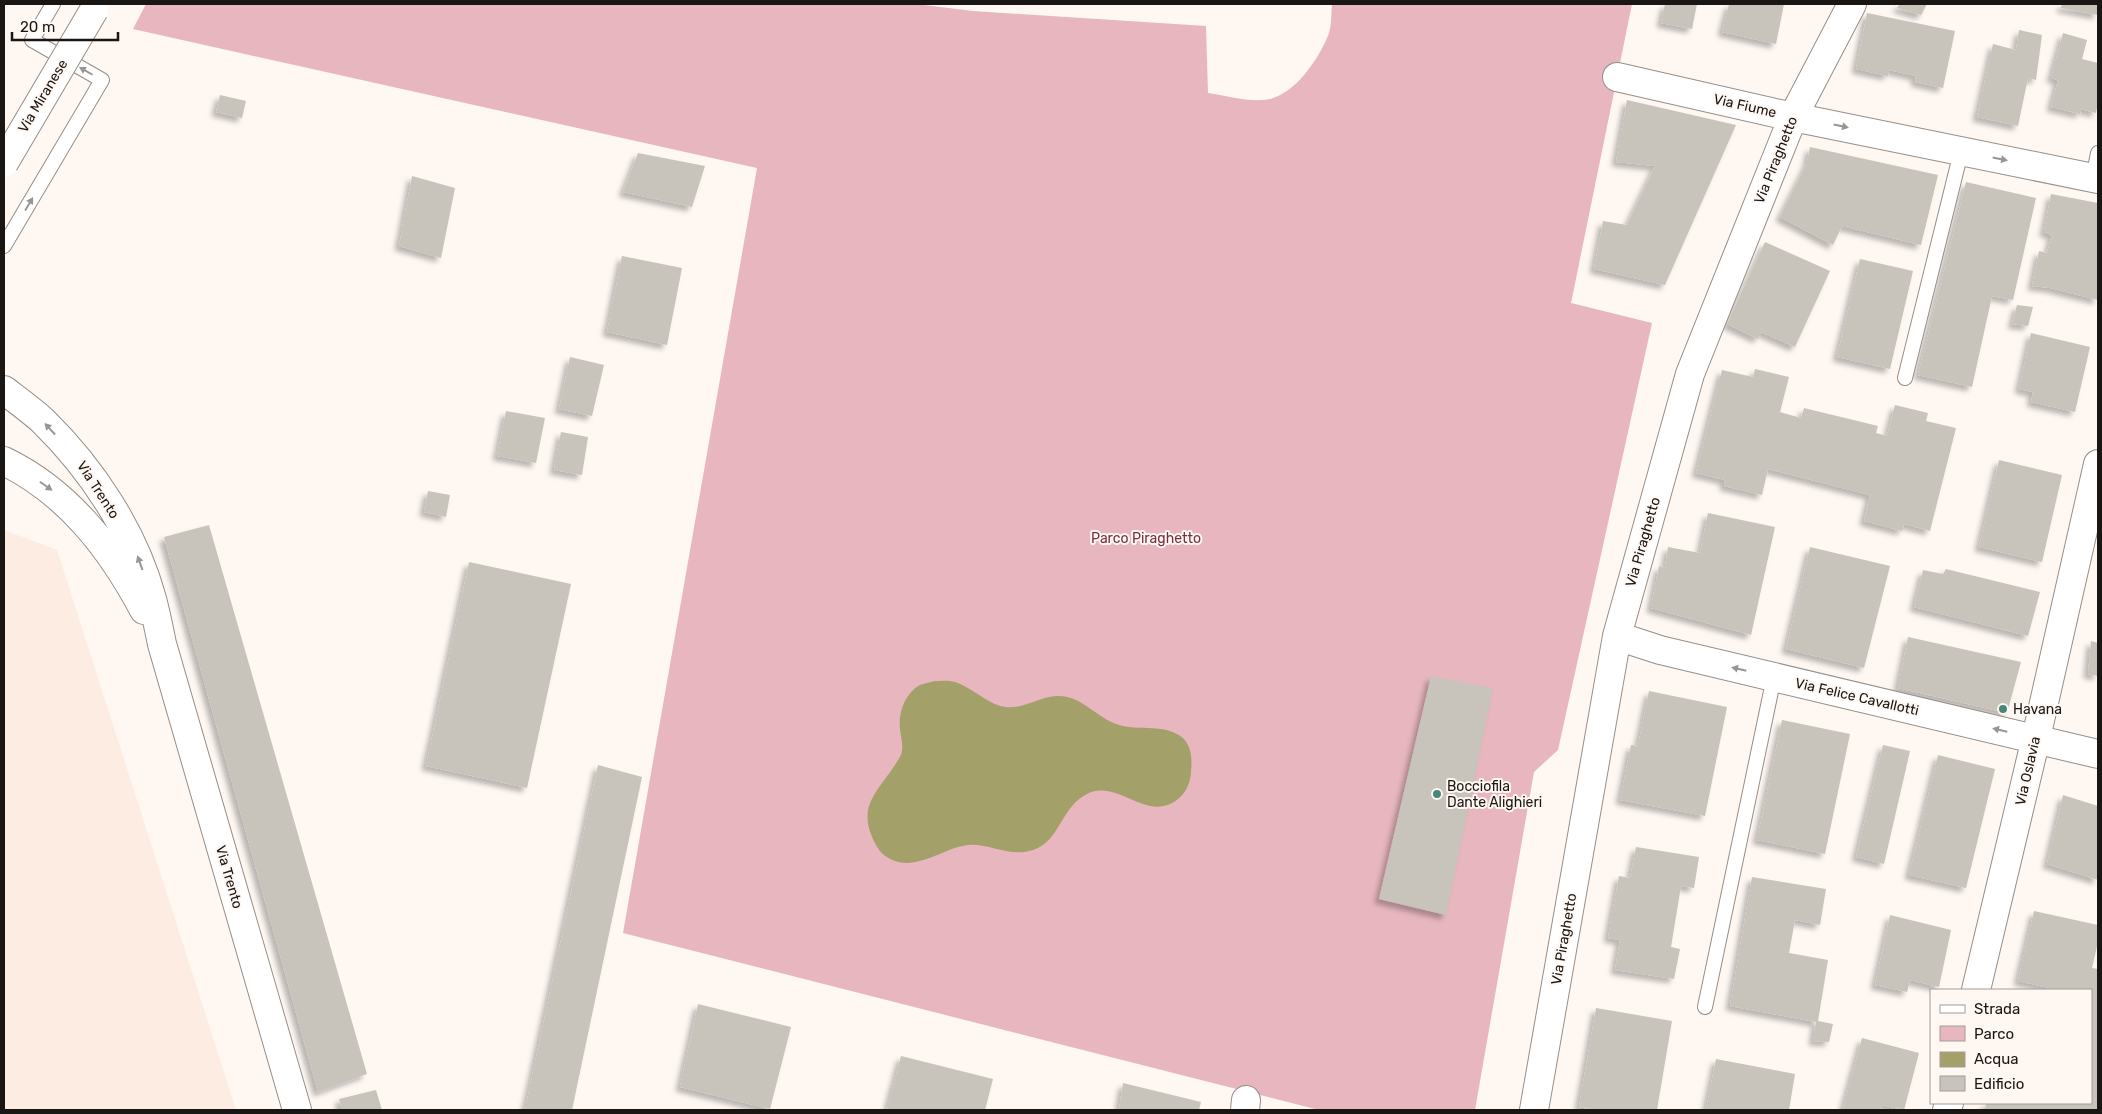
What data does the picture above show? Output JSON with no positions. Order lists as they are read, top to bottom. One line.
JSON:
{"streets":{"street":["Via Miranese","Via Fiume","Via Piraghetto","Via Trento","Via Felice Cavallotti","Via Oslavia"]},"crossings":[["Via Fiume","Via Piraghetto"],["Via Piraghetto","Via Felice Cavallotti"],["Via Felice Cavallotti","Via Oslavia"]],"one_way":["Via Fiume","Via Felice Cavallotti"],"parks":["Parco Piraghetto"],"places":["Havana","Bocciofila Dante Alighieri"],"legend":["Strada","Parco","Acqua","Edificio"],"scale_bar":"20 m"}
